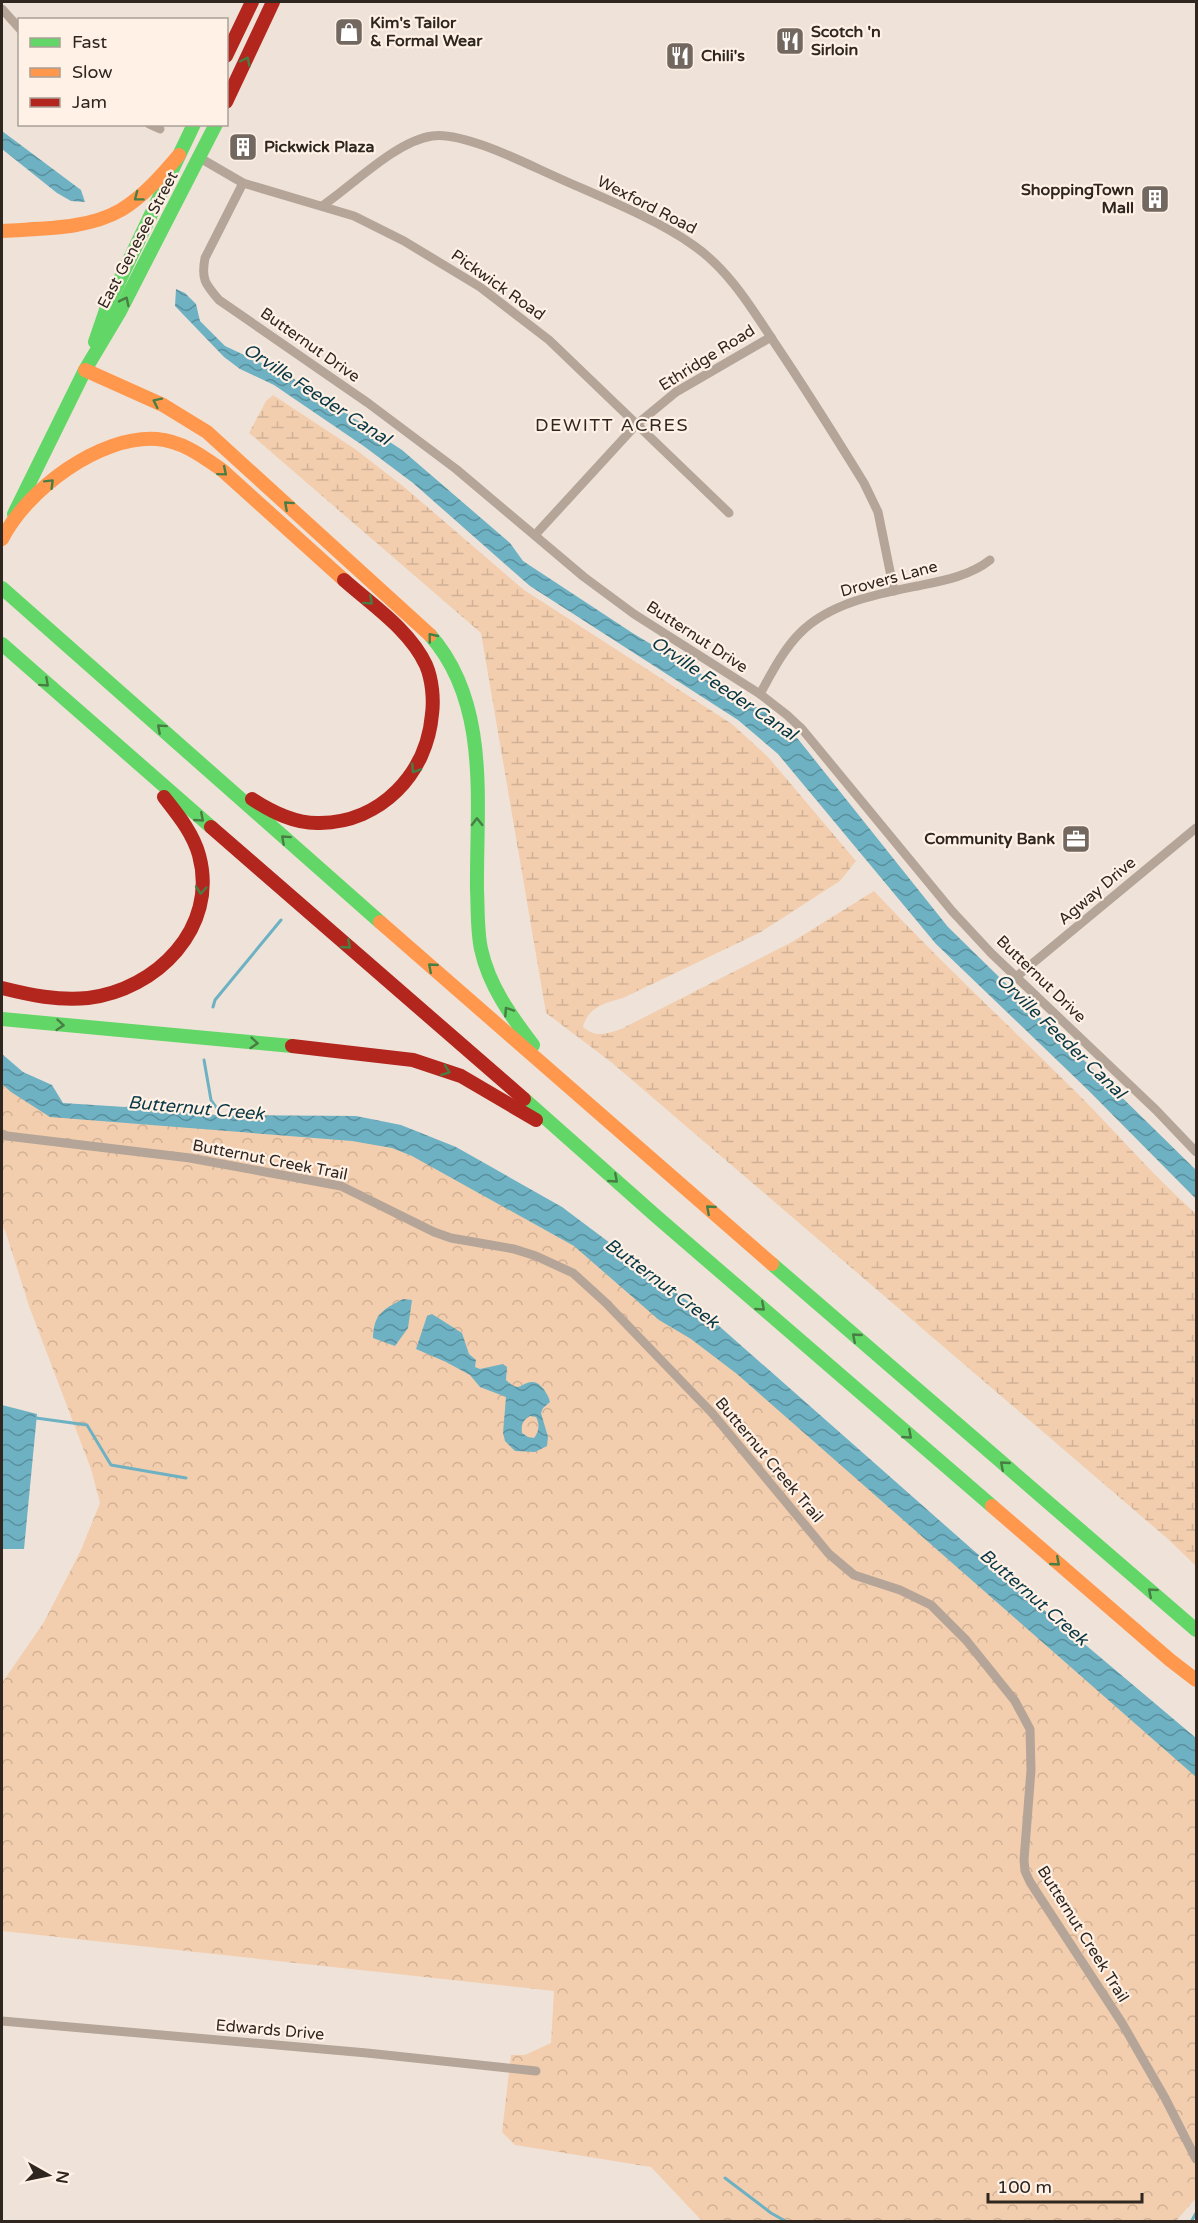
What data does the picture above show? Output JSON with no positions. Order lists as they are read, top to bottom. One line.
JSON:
{"streets":{"main road":["East Genesee Street"],"street":["Wexford Road","Pickwick Road","Butternut Drive","Ethridge Road","Drovers Lane","Agway Drive","Butternut Creek Trail","Edwards Drive"]},"crossings":[["Wexford Road","Pickwick Road"],["Wexford Road","Ethridge Road"],["Wexford Road","Drovers Lane"],["East Genesee Street","Pickwick Road"],["Pickwick Road","Butternut Drive"],["Pickwick Road","Ethridge Road"],["Butternut Drive","Ethridge Road"],["Butternut Drive","Drovers Lane"],["Butternut Drive","Agway Drive"]],"districts":["DEWITT ACRES"],"water":["Orville Feeder Canal","Butternut Creek"],"places":{"shop":["Kim's Tailor & Formal Wear"],"restaurant":["Scotch 'n Sirloin","Chili's"],"building":["Pickwick Plaza","ShoppingTown Mall"],"office":["Community Bank"]},"legend":["Fast","Slow","Jam"],"scale_bar":"100 m","north":"right"}
